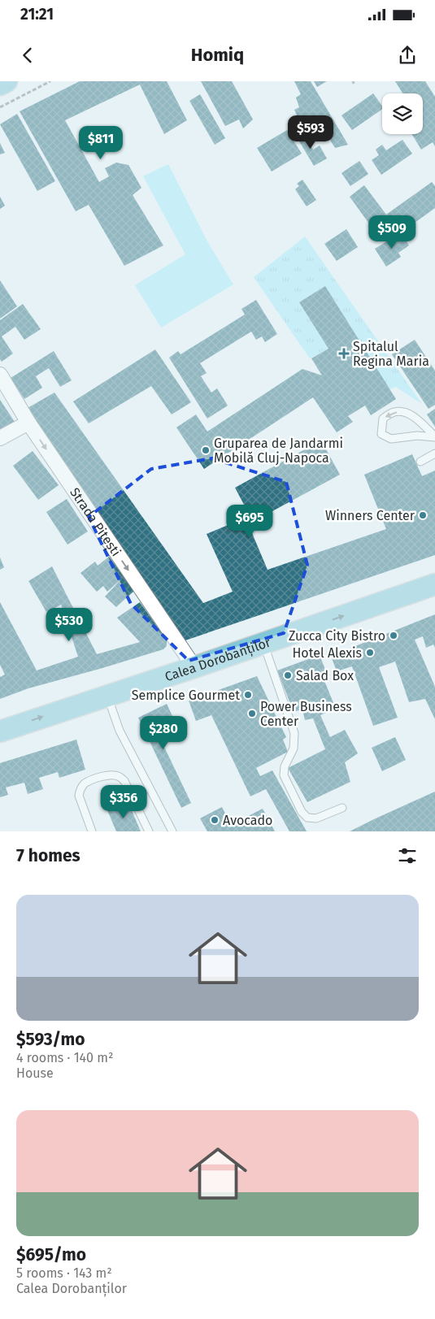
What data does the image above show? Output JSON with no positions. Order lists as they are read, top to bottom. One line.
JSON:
{"streets":{"main road":["Calea Dorobanților"],"street":["Strada Pitești"]},"crossings":[["Strada Pitești","Calea Dorobanților"]],"one_way":["Strada Pitești","Calea Dorobanților"],"places":{"health":["Spitalul Regina Maria"],"other":["Gruparea de Jandarmi Mobilă Cluj-Napoca","Winners Center","Zucca City Bistro","Hotel Alexis","Salad Box","Semplice Gourmet","Power Business Center","Avocado"]},"page":{"status":"21:21","header":"Homiq","price":["$593","$811","$509","$695","$530","$280","$356"],"heading":"7 homes","list":[{"name":"$593/mo","note":"4 rooms · 140 m² · House"},{"name":"$695/mo","note":"5 rooms · 143 m² · Calea Dorobanților"}]}}
